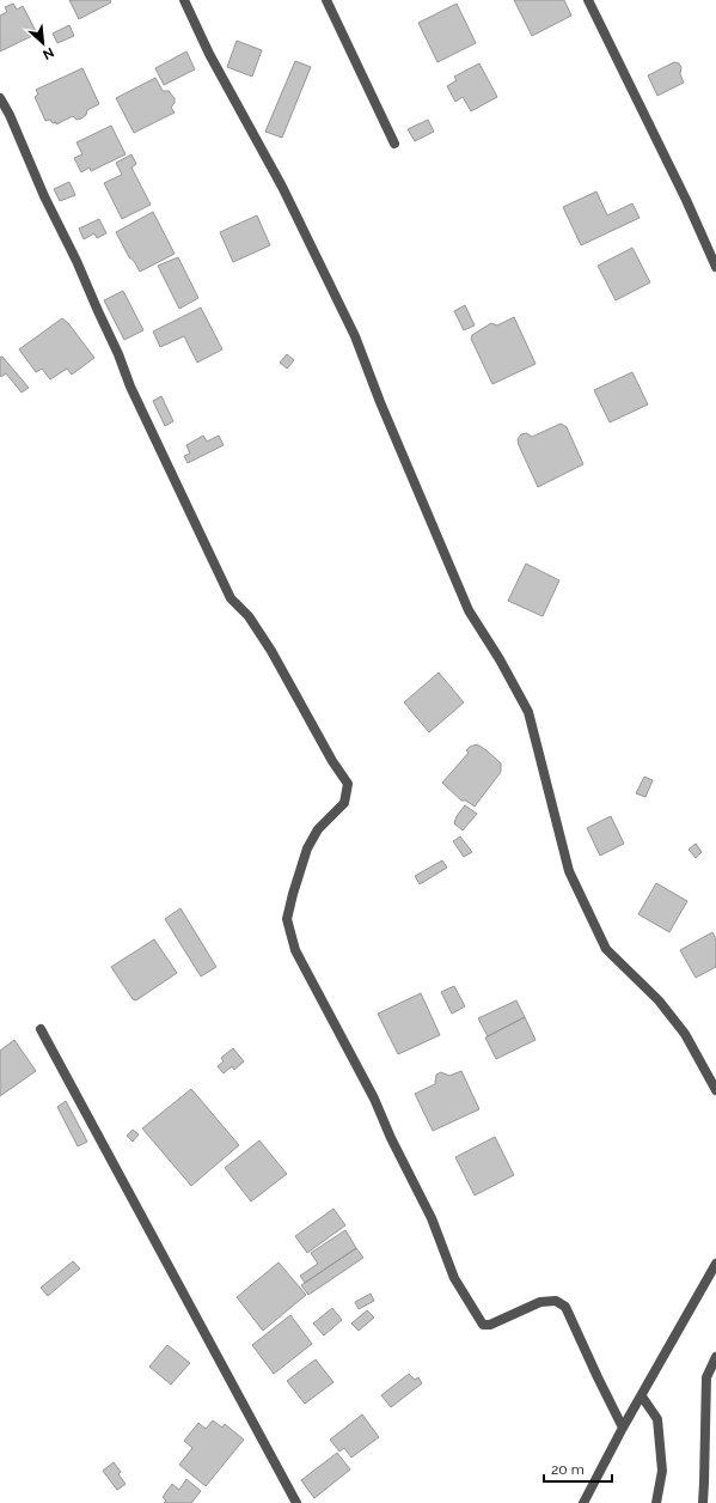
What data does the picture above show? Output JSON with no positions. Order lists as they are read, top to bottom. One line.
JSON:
{"scale_bar":"20 m","north":"bottom right"}
